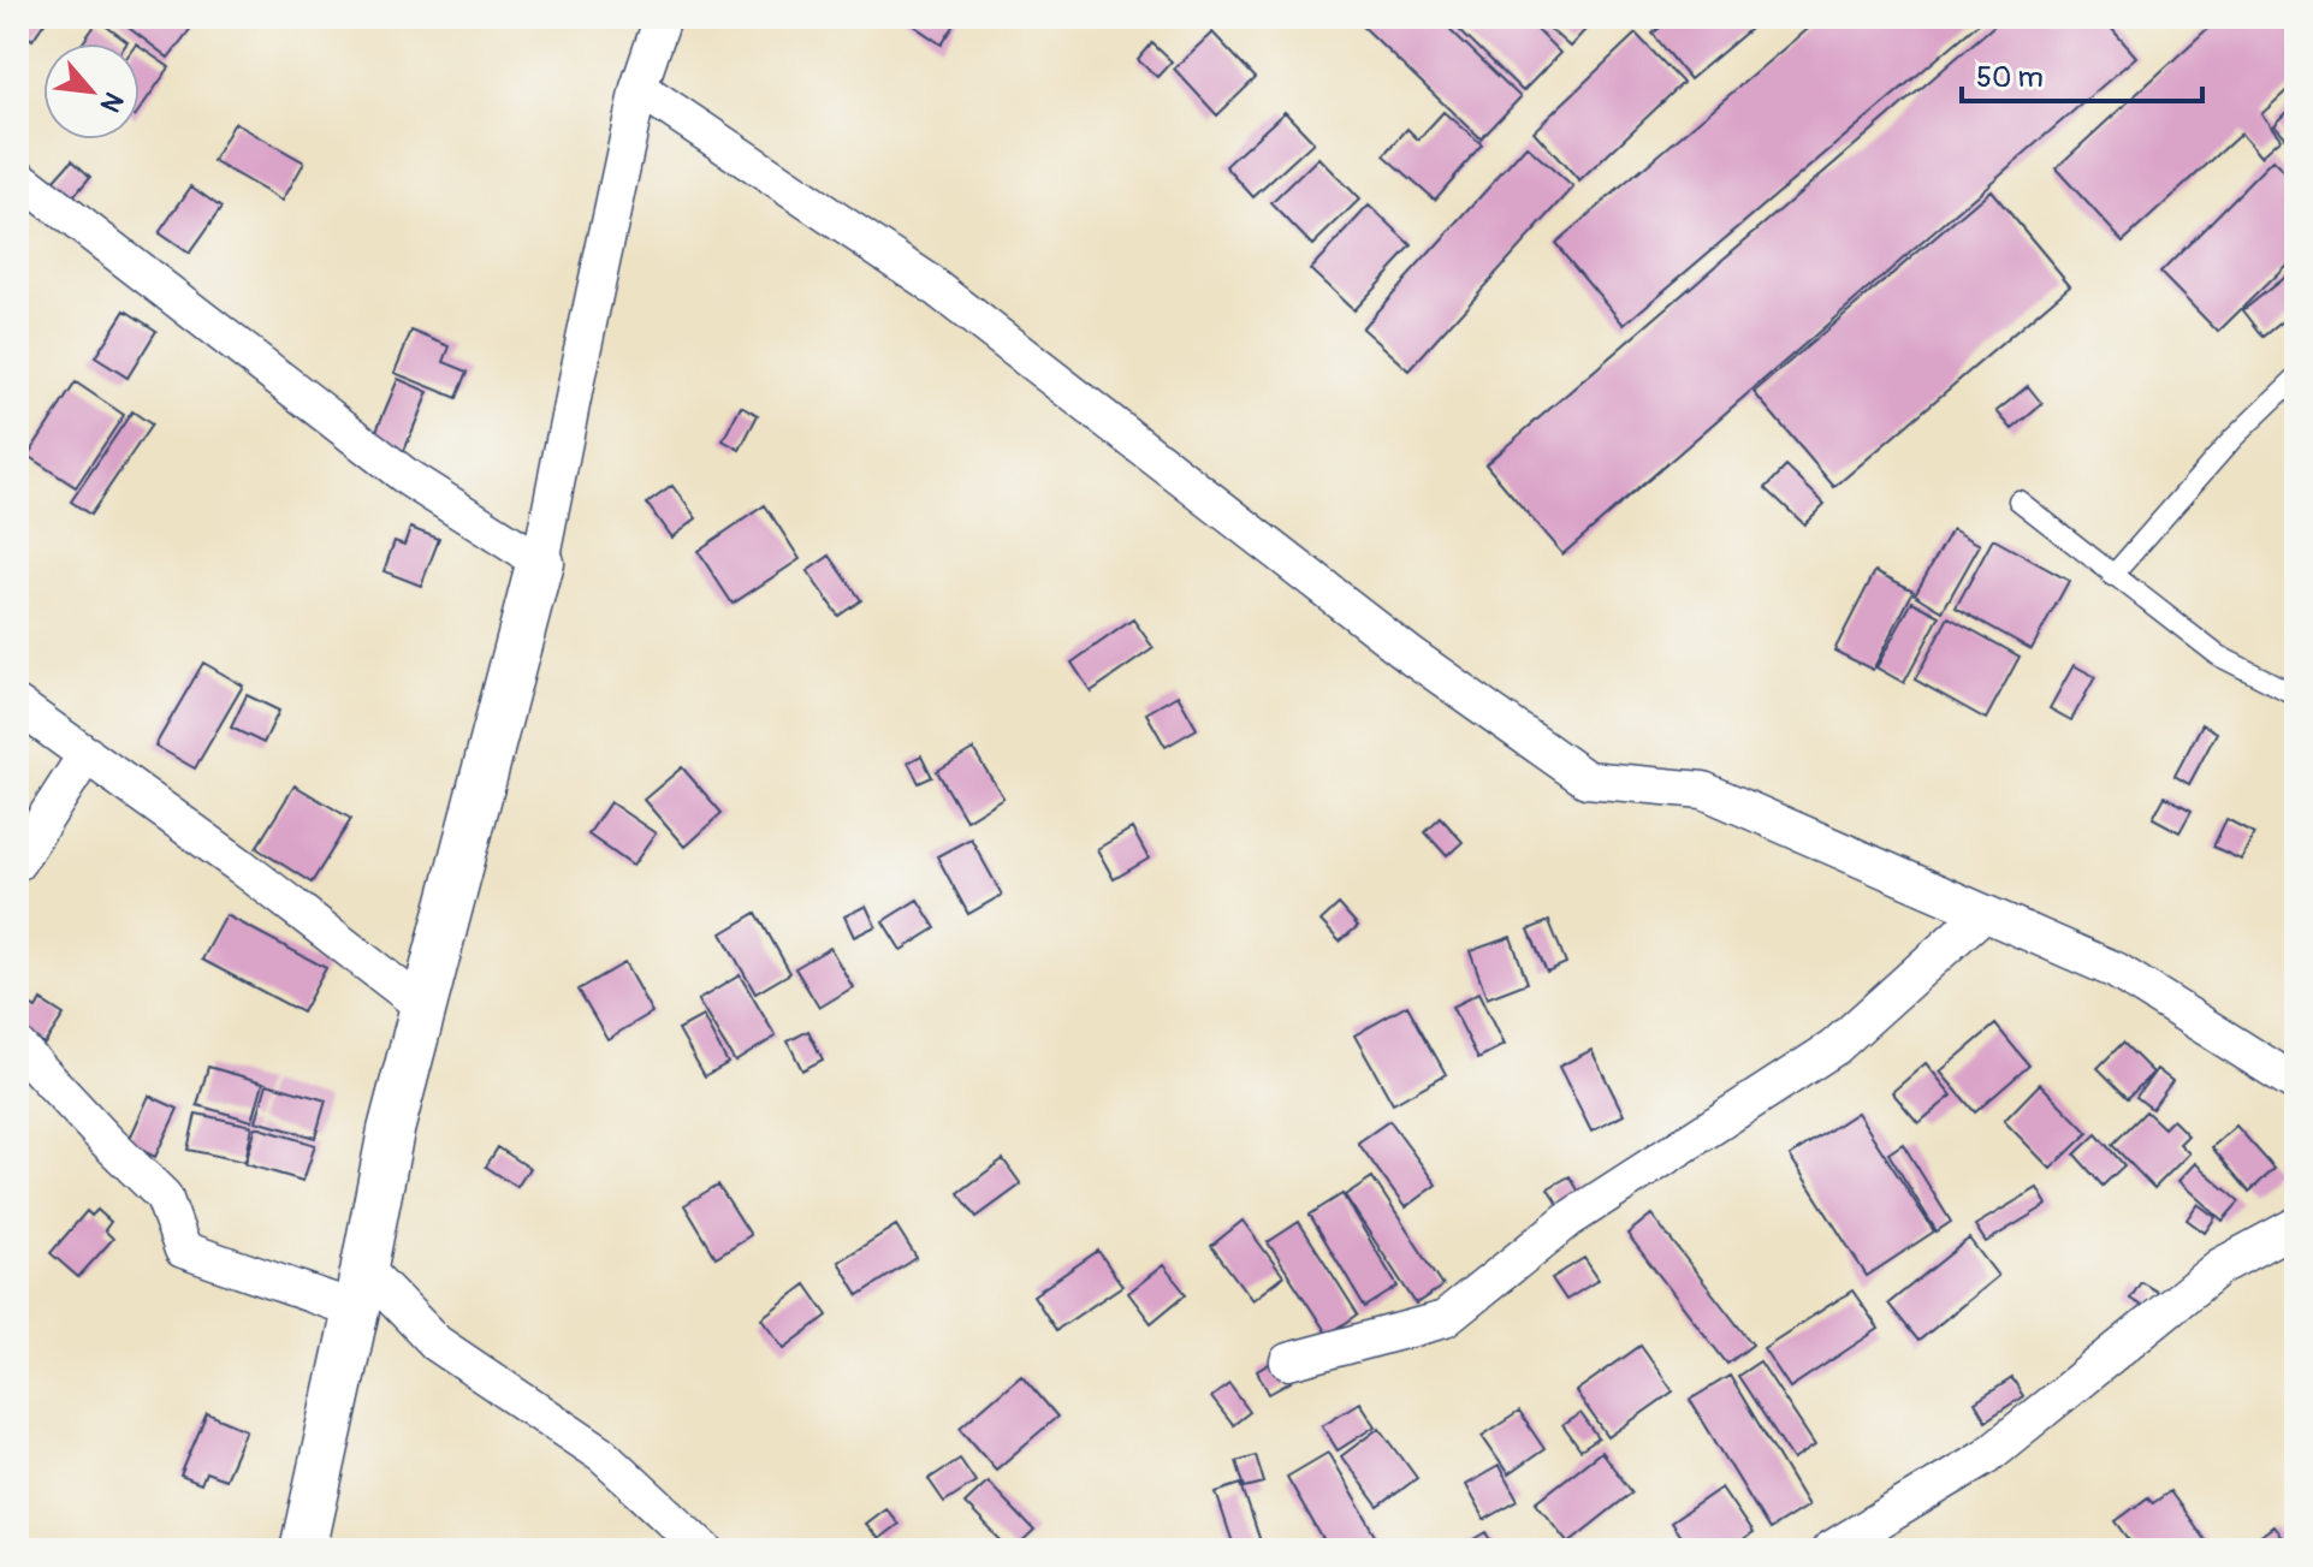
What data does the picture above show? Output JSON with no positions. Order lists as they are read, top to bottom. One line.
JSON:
{"scale_bar":"50 m","north":"bottom right"}
